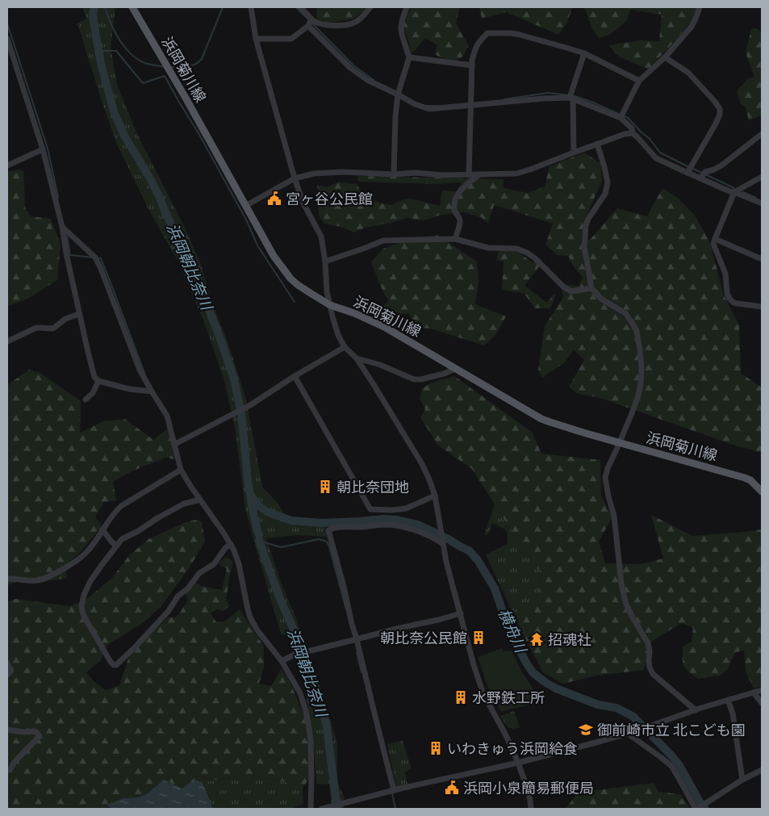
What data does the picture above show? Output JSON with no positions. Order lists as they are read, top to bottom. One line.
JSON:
{"streets":{"main road":["浜岡菊川線"]},"water":["浜岡朝比奈川","横舟川"],"places":{"public building":["宮ヶ谷公民館","浜岡小泉簡易郵便局"],"building":["朝比奈団地","朝比奈公民館","水野鉄工所","いわきゅう浜岡給食"],"temple":["招魂社"],"school or university":["御前崎市立 北こども園"]}}
